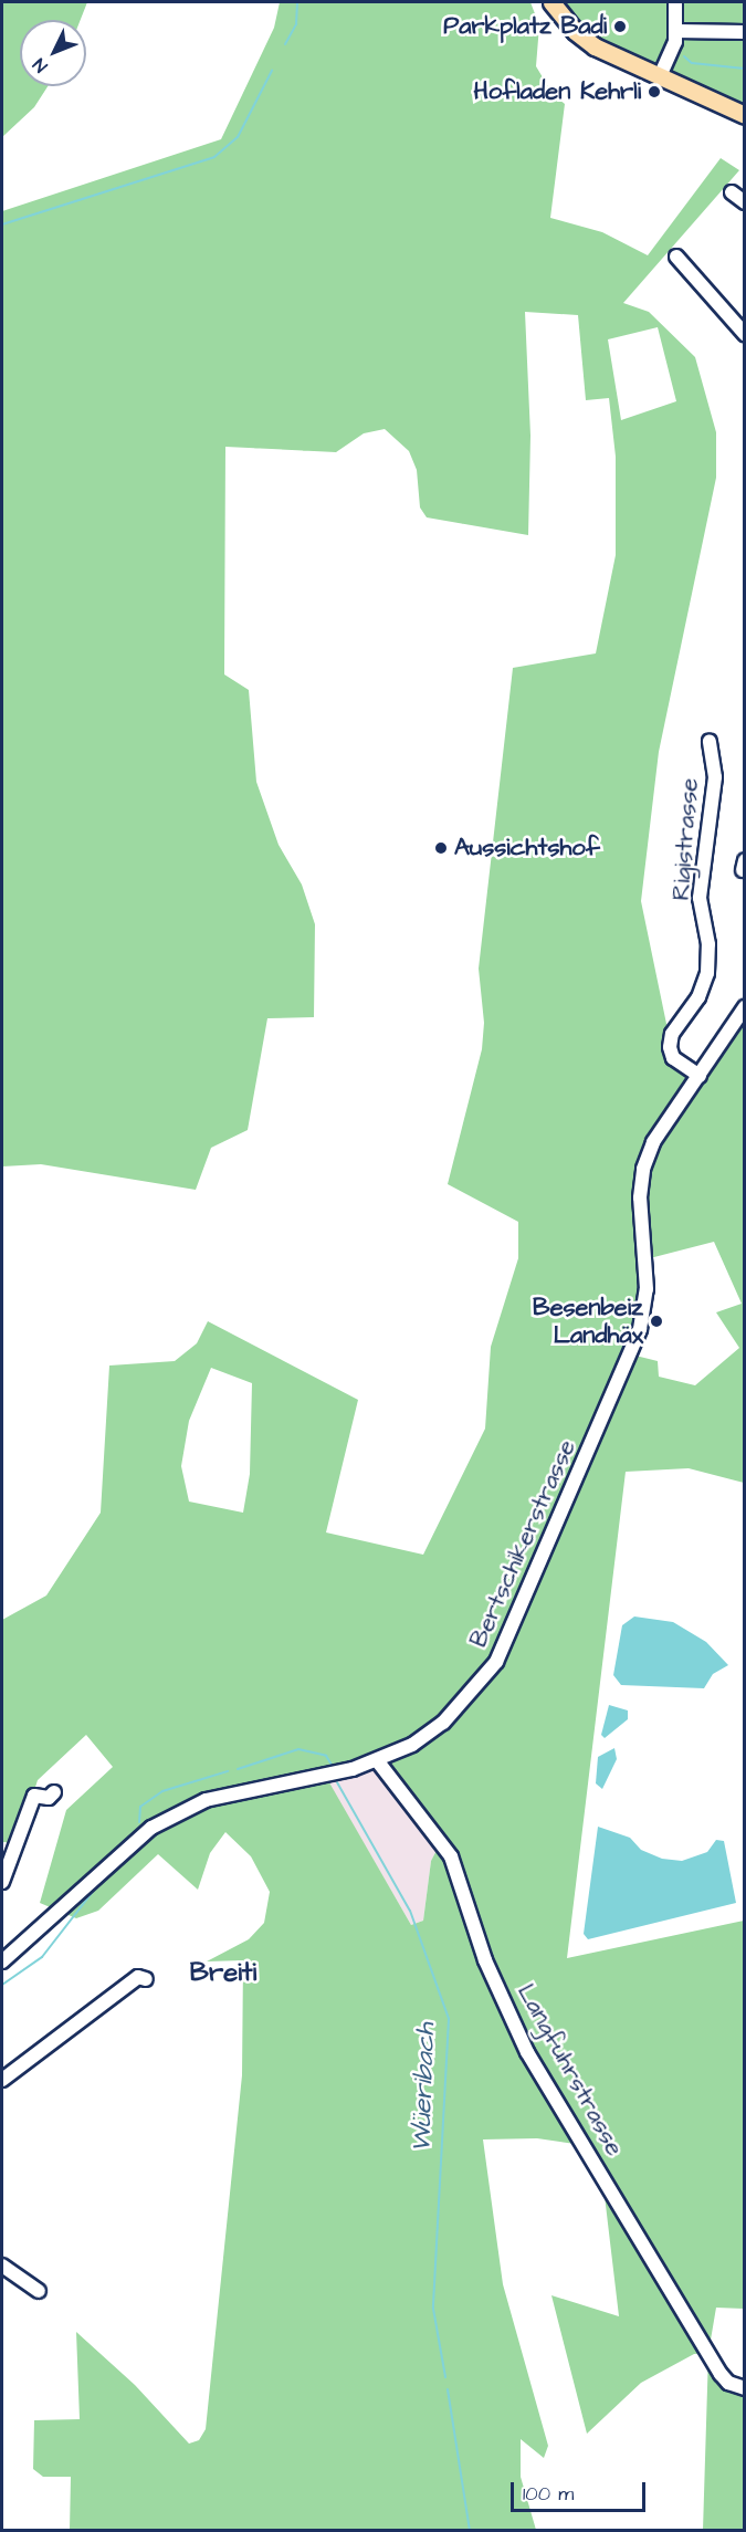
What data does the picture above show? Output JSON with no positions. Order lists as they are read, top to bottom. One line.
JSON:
{"streets":{"street":["Rigistrasse","Bertschikerstrasse","Langfuhrstrasse"]},"crossings":[["Rigistrasse","Bertschikerstrasse"],["Bertschikerstrasse","Langfuhrstrasse"]],"districts":["Breiti"],"water":["Wüeribach"],"places":["Parkplatz Badi","Hofladen Kehrli","Aussichtshof","Besenbeiz Landhäx"],"scale_bar":"100 m","north":"bottom left"}
